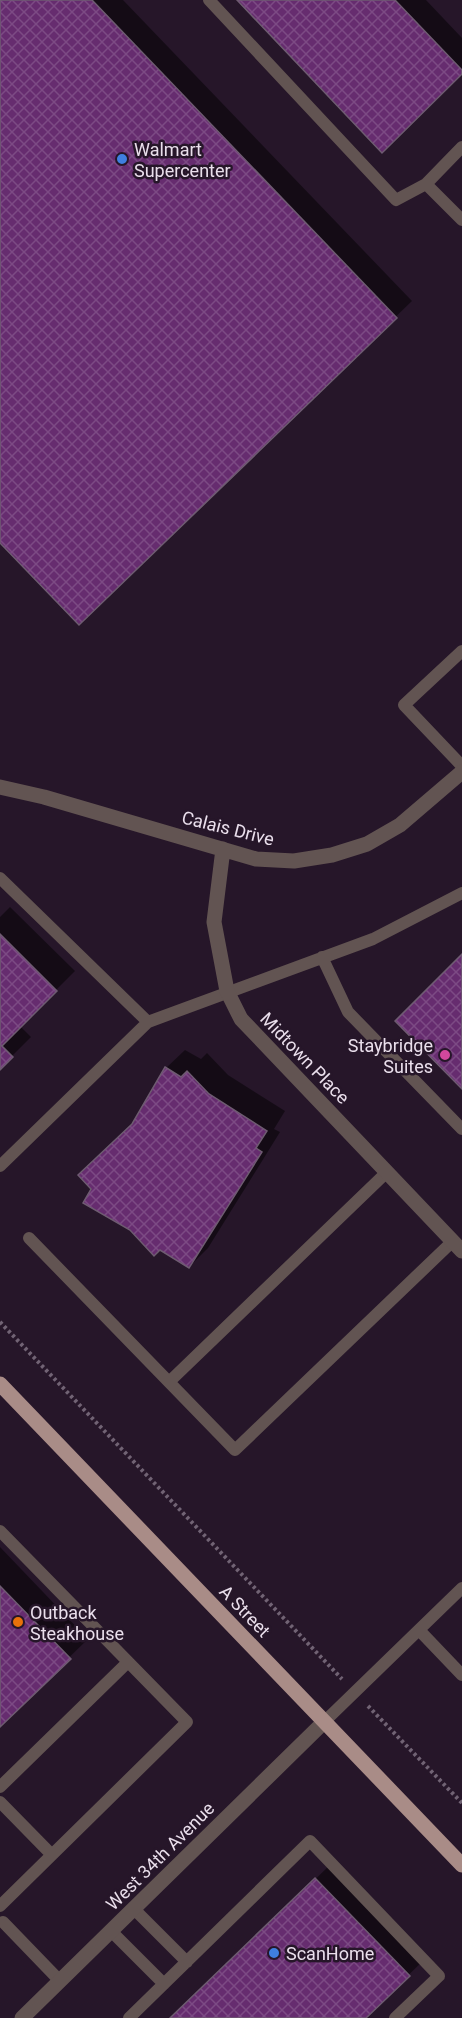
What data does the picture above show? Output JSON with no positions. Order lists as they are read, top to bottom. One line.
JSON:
{"streets":{"main road":["A Street"],"street":["Calais Drive","Midtown Place","West 34th Avenue"]},"crossings":[["Calais Drive","Midtown Place"],["A Street","West 34th Avenue"]],"places":["Walmart Supercenter","Staybridge Suites","Outback Steakhouse","ScanHome"]}
